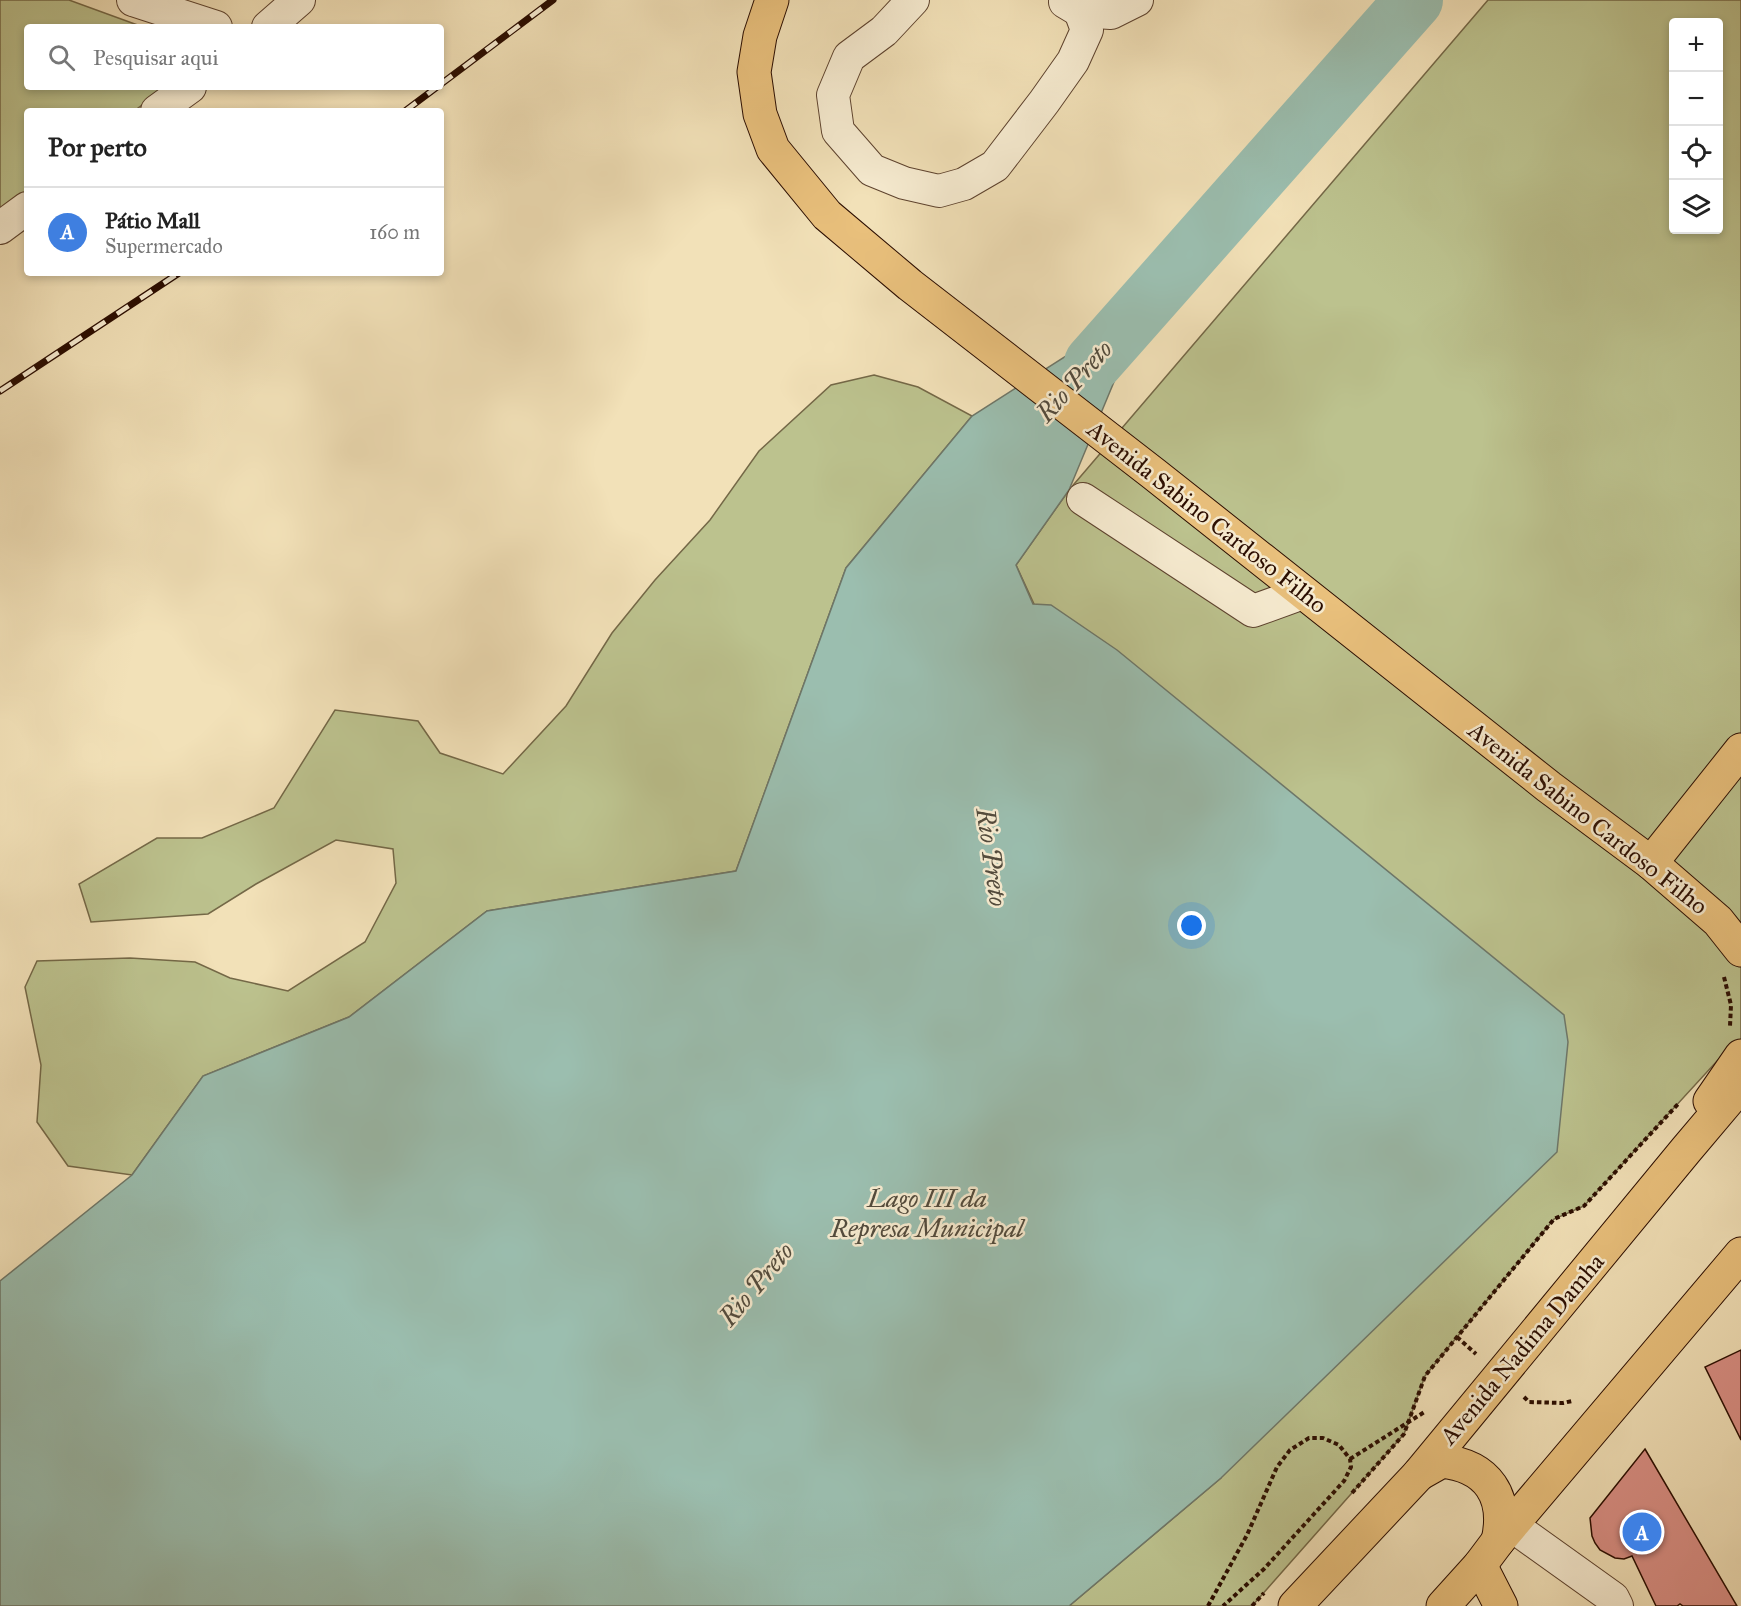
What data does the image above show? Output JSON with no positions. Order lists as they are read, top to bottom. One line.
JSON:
{"streets":{"main road":["Avenida Sabino Cardoso Filho","Avenida Nadima Damha"]},"water":["Rio Preto","Lago III da Represa Municipal"],"page":{"map_buttons":["+","−"],"search":"Pesquisar aqui","heading":"Por perto","list":[{"mark":"A","name":"Pátio Mall","note":"Supermercado","value":"160 m"}],"pins":"A"}}
